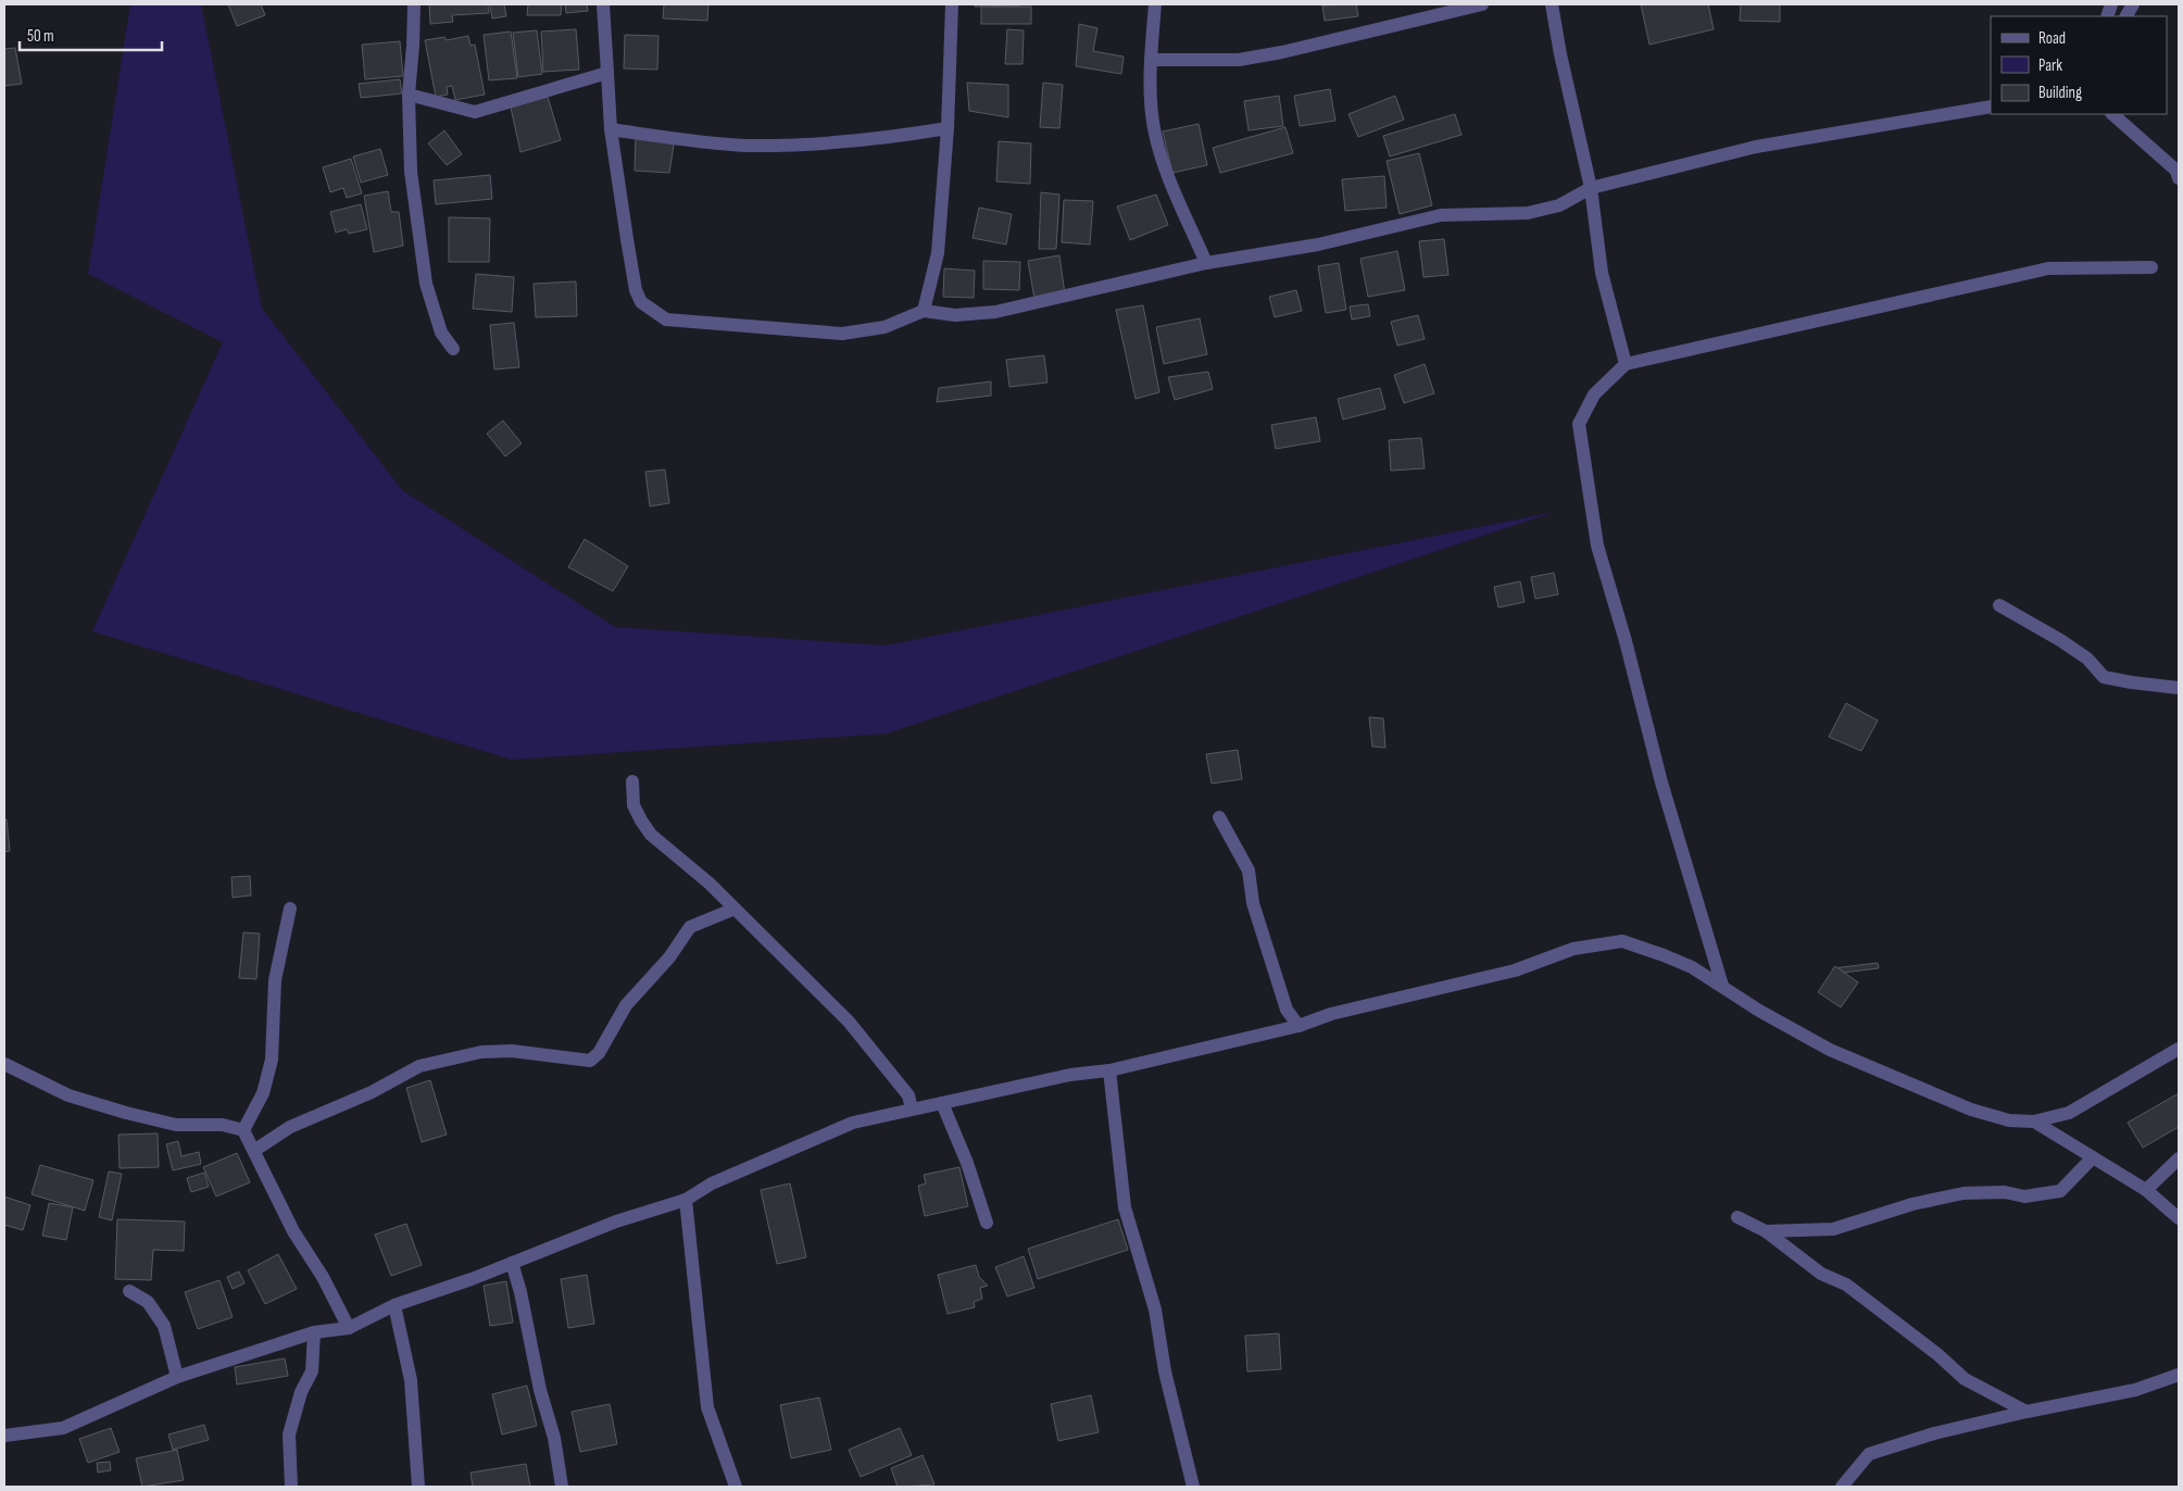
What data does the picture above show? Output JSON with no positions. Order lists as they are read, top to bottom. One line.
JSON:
{"legend":["Road","Park","Building"],"scale_bar":"50 m"}
